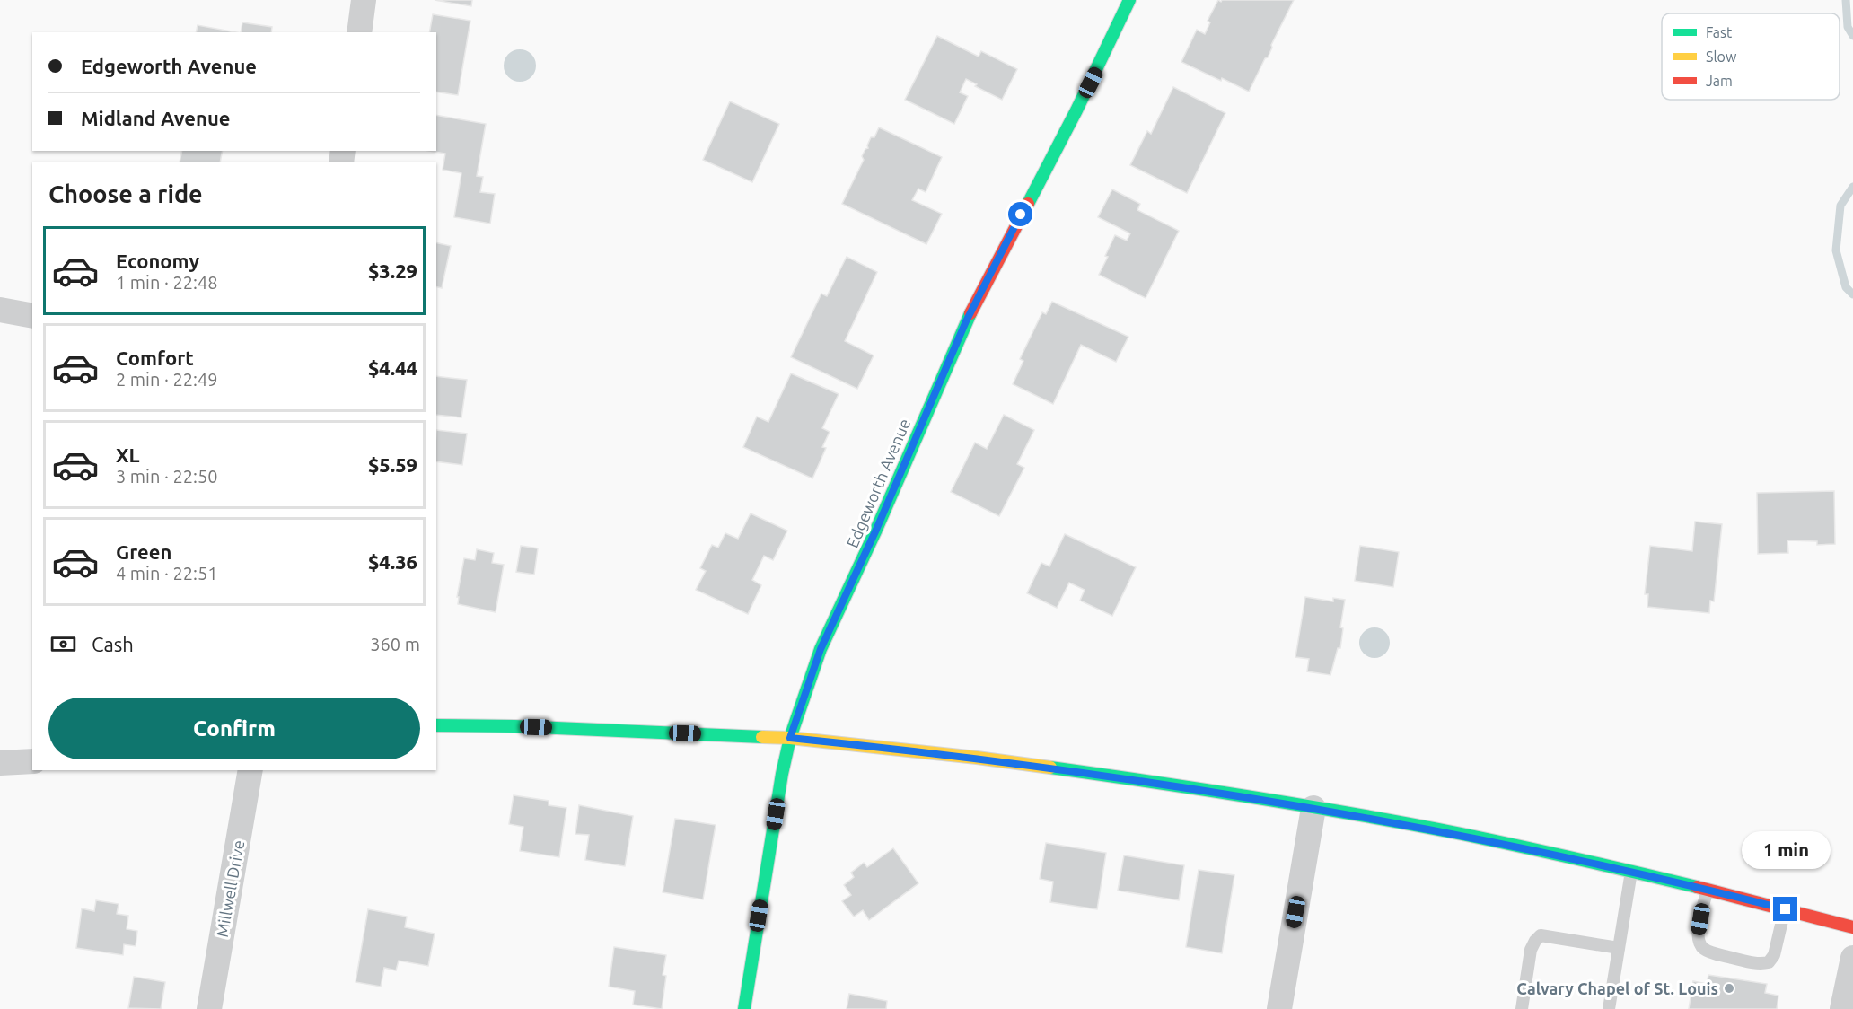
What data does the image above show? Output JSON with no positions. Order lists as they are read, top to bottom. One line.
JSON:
{"streets":{"street":["Edgeworth Avenue","Millwell Drive"]},"places":["Calvary Chapel of St. Louis"],"legend":["Fast","Slow","Jam"],"page":{"banner":["Edgeworth Avenue","Midland Avenue"],"heading":"Choose a ride","list":[{"name":"Economy","note":"1 min · 22:48","value":"$3.29"},{"name":"Comfort","note":"2 min · 22:49","value":"$4.44"},{"name":"XL","note":"3 min · 22:50","value":"$5.59"},{"name":"Green","note":"4 min · 22:51","value":"$4.36"}],"pay":["Cash","360 m"],"buttons":"Confirm","bubble":"1 min"}}
